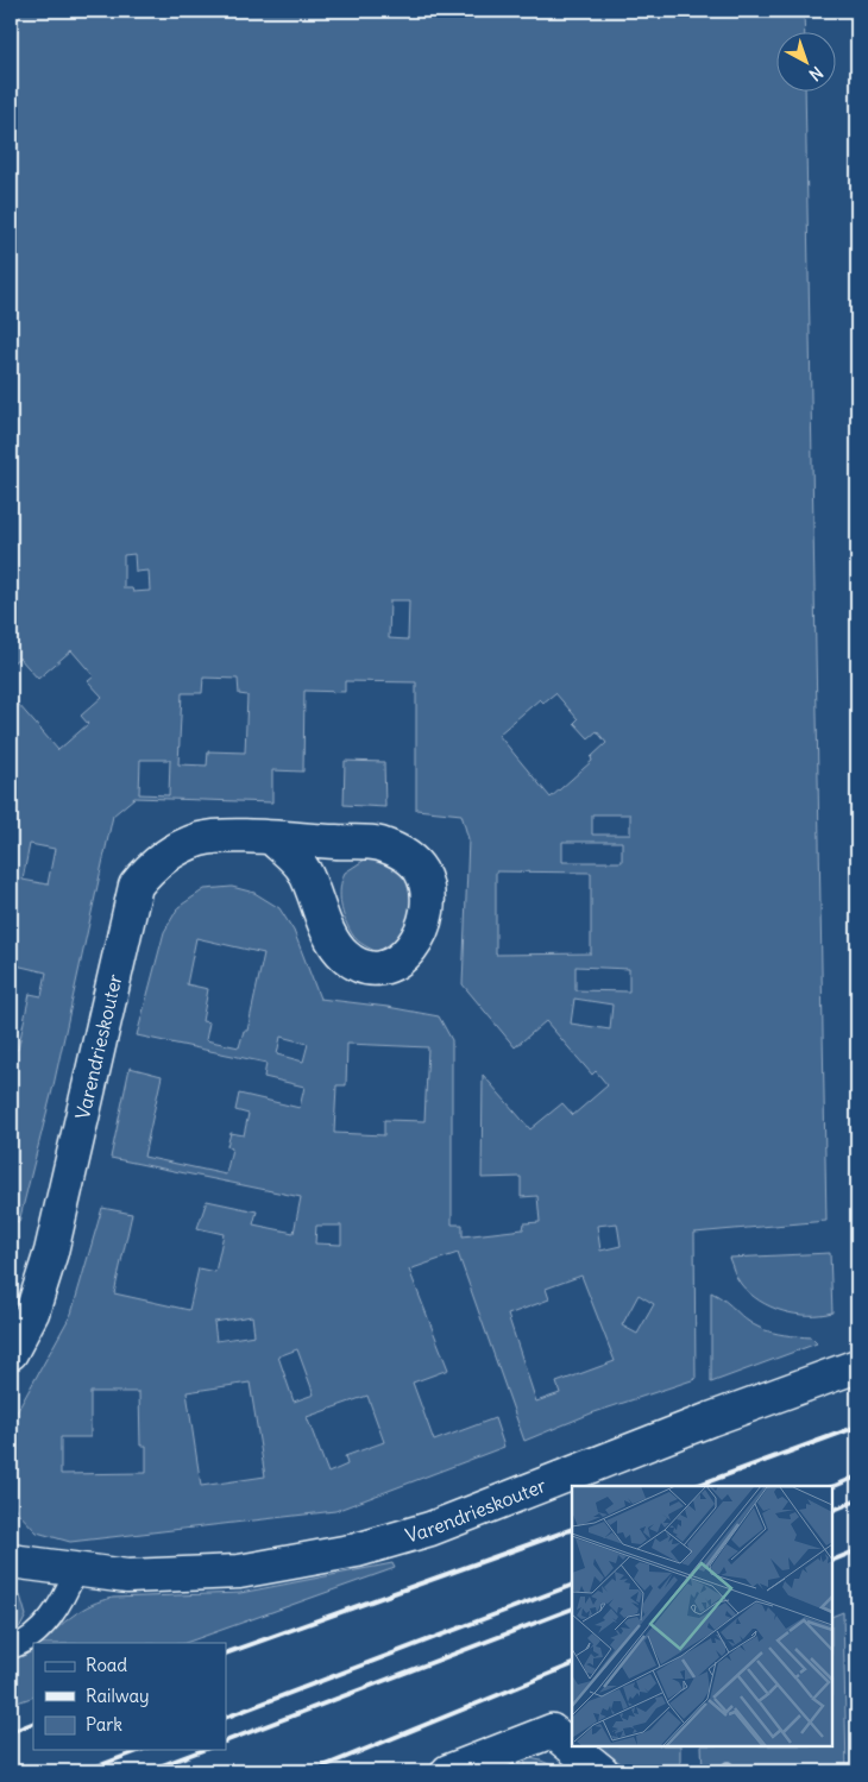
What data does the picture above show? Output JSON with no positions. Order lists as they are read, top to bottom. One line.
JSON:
{"streets":{"street":["Varendrieskouter"]},"legend":["Road","Railway","Park"],"north":"bottom right"}
